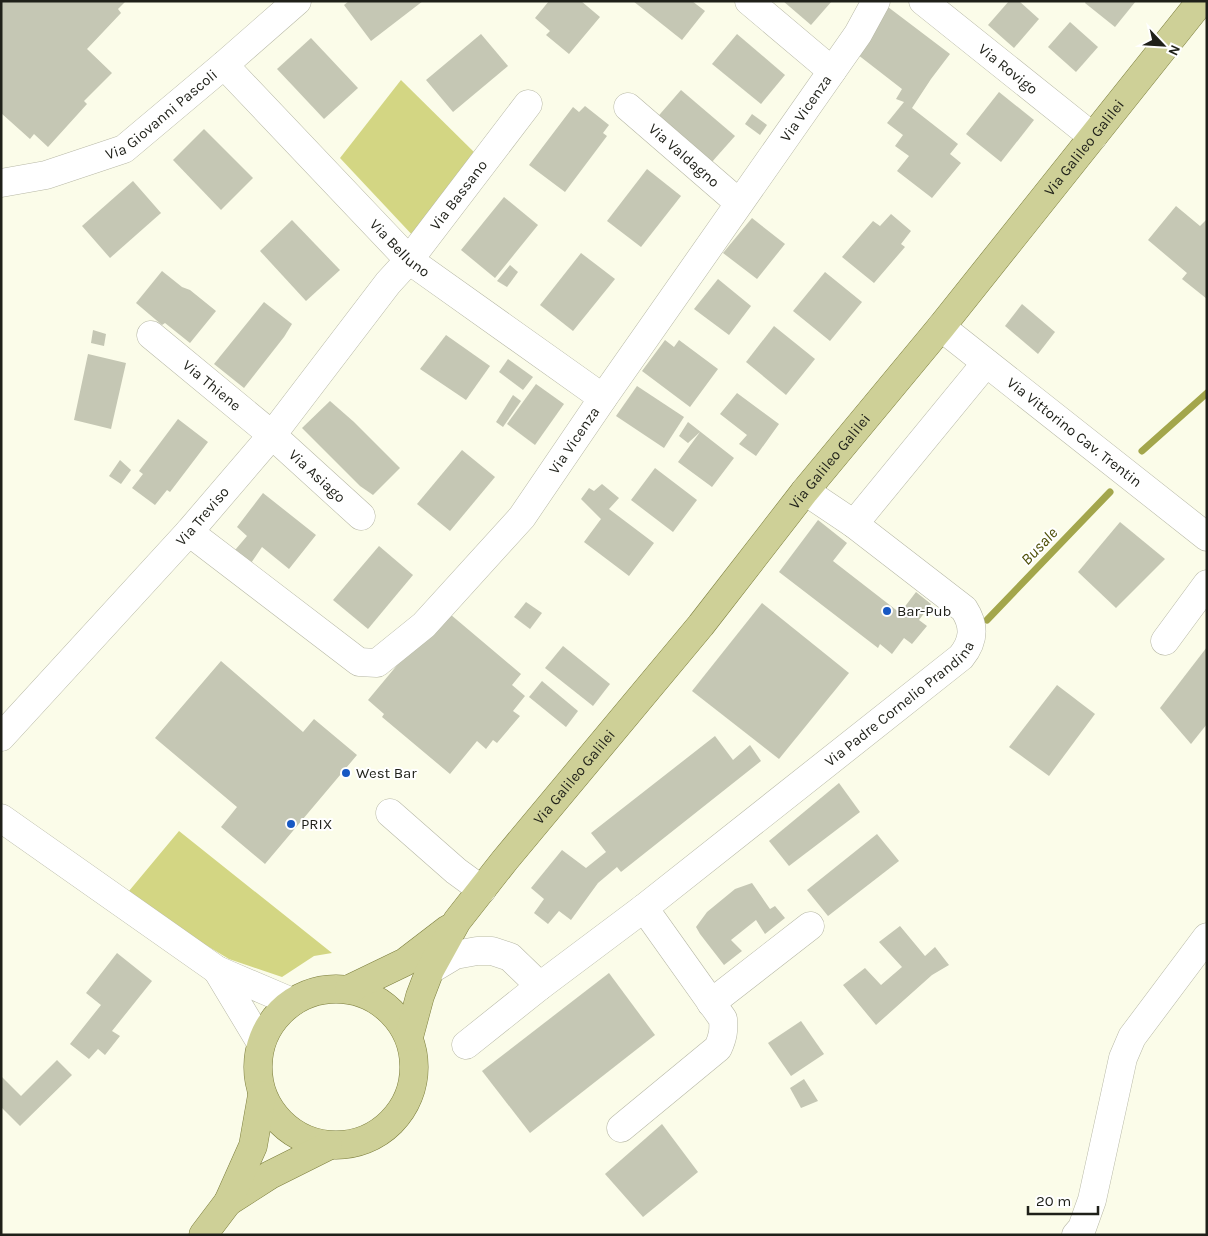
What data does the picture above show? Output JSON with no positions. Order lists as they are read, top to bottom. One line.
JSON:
{"streets":{"main road":["Via Galileo Galilei"],"street":["Via Rovigo","Via Vicenza","Via Giovanni Pascoli","Via Valdagno","Via Bassano","Via Belluno","Via Thiene","Via Vittorino Cav. Trentin","Via Asiago","Via Treviso","Via Padre Cornelio Prandina"]},"crossings":[["Via Rovigo","Via Galileo Galilei"],["Via Vicenza","Via Valdagno"],["Via Vicenza","Via Belluno"],["Via Vicenza","Via Treviso"],["Via Giovanni Pascoli","Via Belluno"],["Via Galileo Galilei","Via Vittorino Cav. Trentin"],["Via Galileo Galilei","Via Padre Cornelio Prandina"],["Via Bassano","Via Belluno"],["Via Bassano","Via Treviso"],["Via Thiene","Via Asiago"],["Via Thiene","Via Treviso"],["Via Asiago","Via Treviso"]],"water":["Busale"],"places":["Bar-Pub","West Bar","PRIX"],"scale_bar":"20 m","north":"bottom right"}
